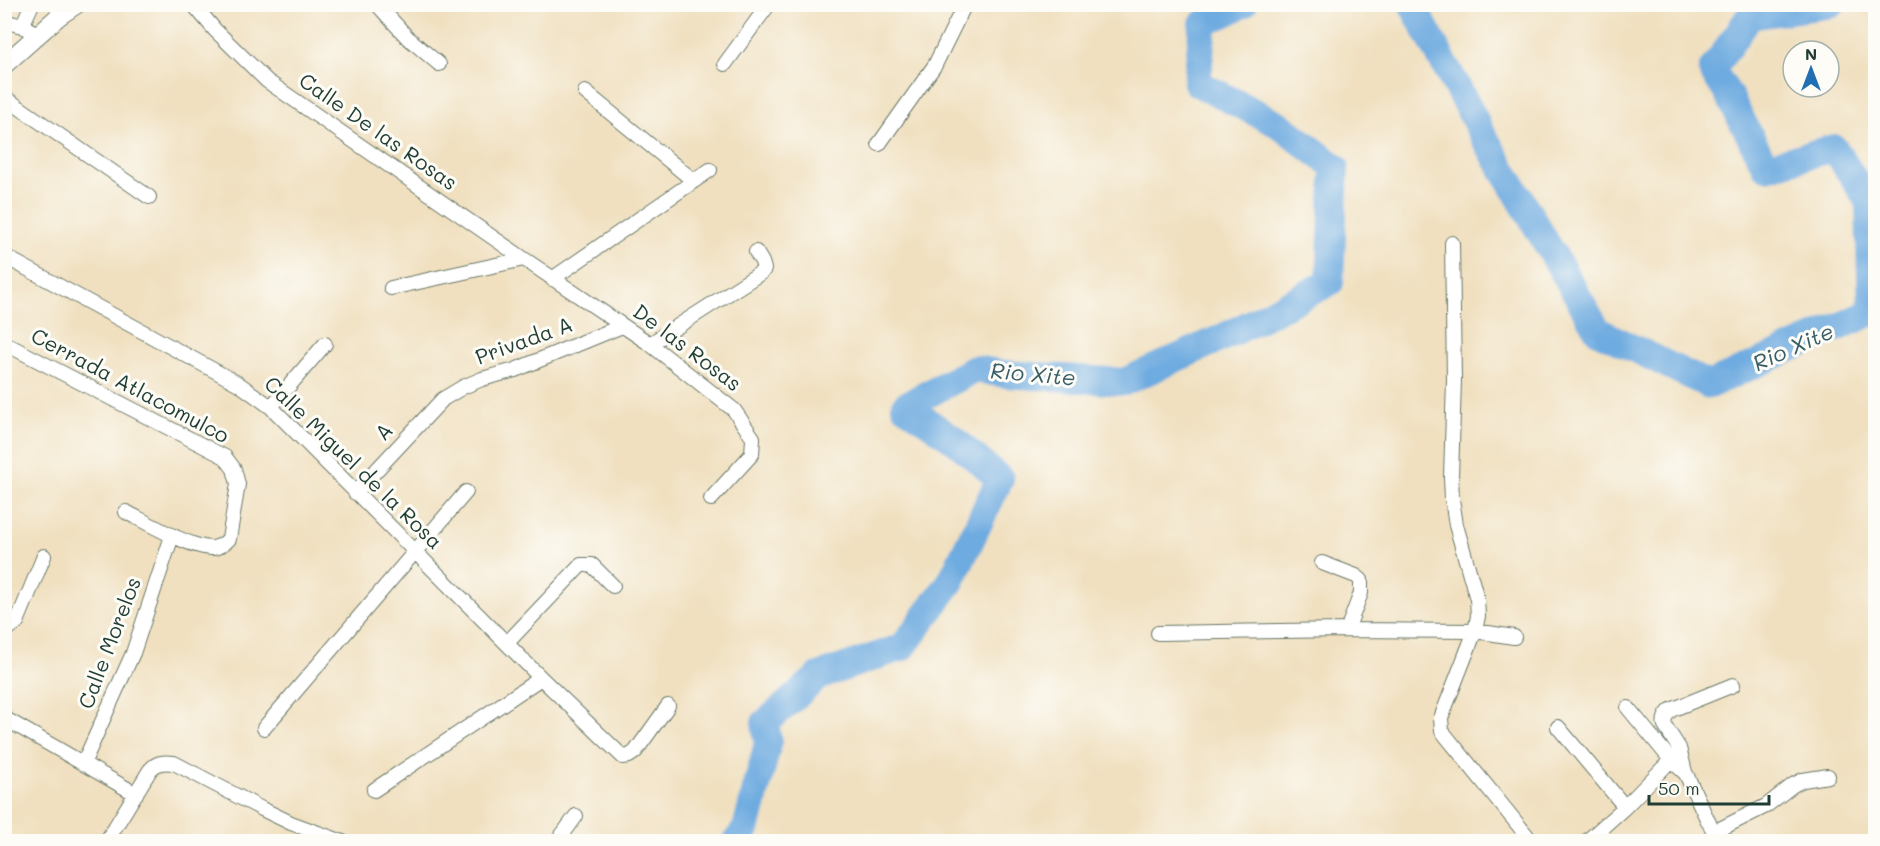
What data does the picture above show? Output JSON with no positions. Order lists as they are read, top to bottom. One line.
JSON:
{"streets":{"street":["Calle De las Rosas","Privada A","De las Rosas","Cerrada Atlacomulco","A","Calle Miguel de la Rosa","Calle Morelos"]},"crossings":[["Calle De las Rosas","De las Rosas"],["Privada A","De las Rosas"],["Privada A","A"],["Cerrada Atlacomulco","Calle Morelos"],["A","Calle Miguel de la Rosa"]],"water":["Rio Xite"],"scale_bar":"50 m","north":"top"}
